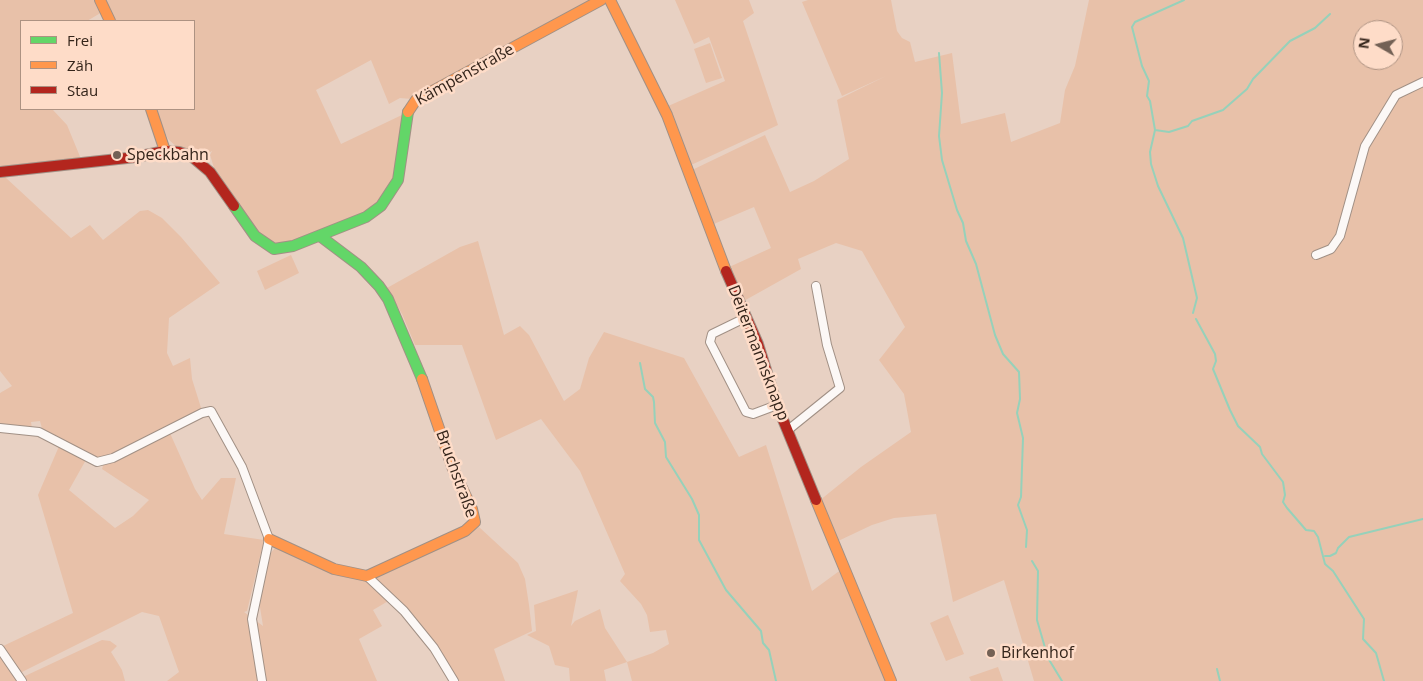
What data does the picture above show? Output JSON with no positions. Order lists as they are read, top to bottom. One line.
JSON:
{"streets":{"street":["Kämpenstraße","Deitermannsknapp","Bruchstraße"]},"crossings":[["Kämpenstraße","Bruchstraße"]],"places":["Speckbahn","Birkenhof"],"legend":["Frei","Zäh","Stau"],"north":"left"}
